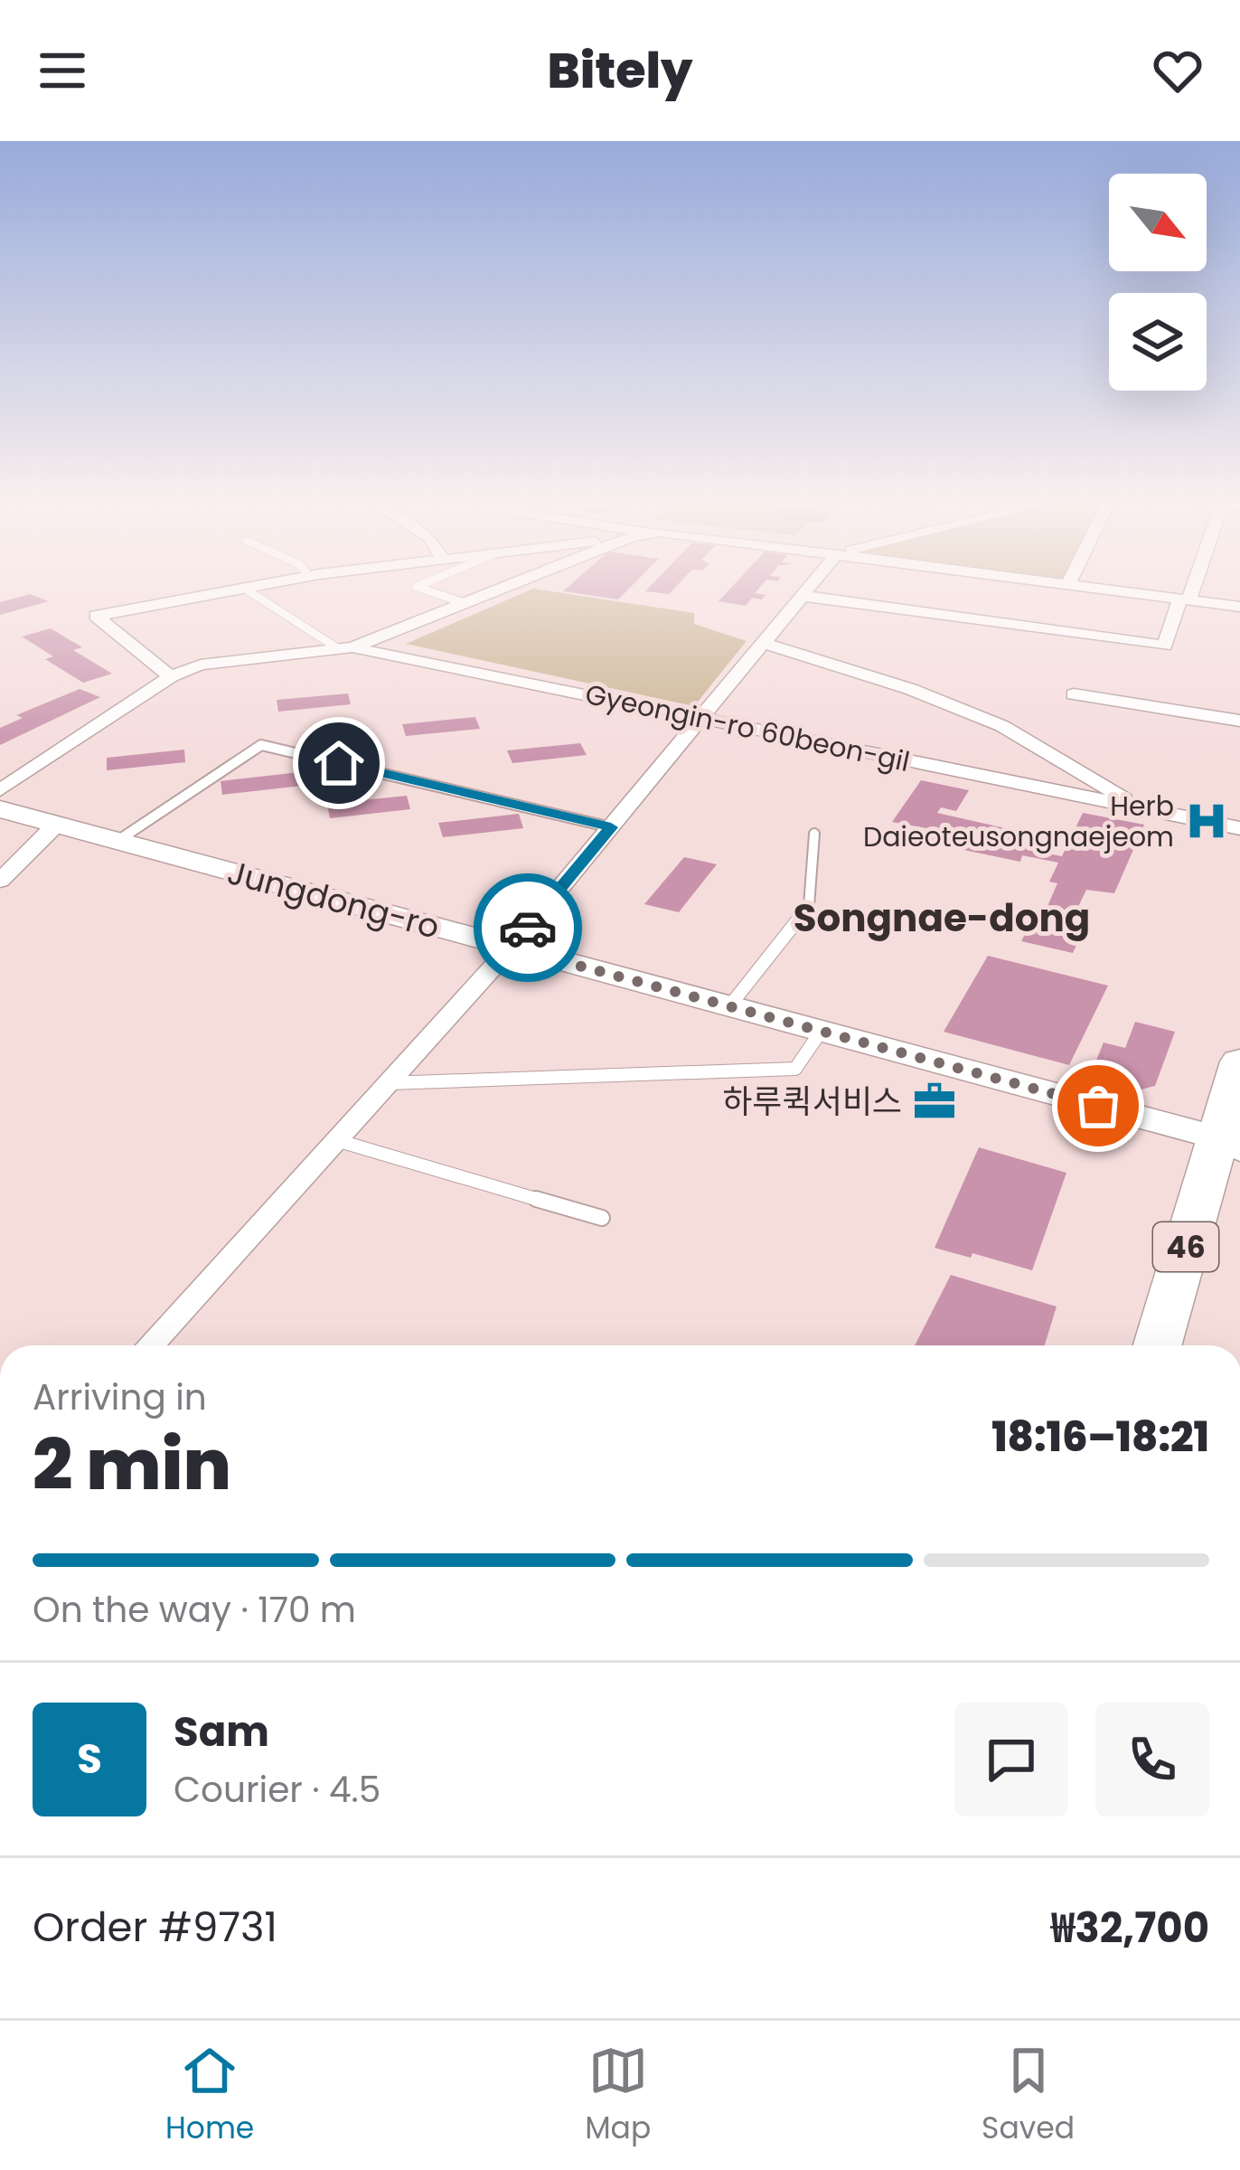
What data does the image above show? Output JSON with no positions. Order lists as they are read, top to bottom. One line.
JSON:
{"streets":{"main road":["46"],"street":["Gyeongin-ro 60beon-gil","Jungdong-ro"]},"crossings":[["Jungdong-ro","46"]],"districts":["Songnae-dong"],"places":{"hospital":["Herb Daieoteusongnaejeom"],"office":["하루퀵서비스"]},"north":"bottom right","page":{"header":"Bitely","heading":["2 min","Arriving in","18:16–18:21"],"panel":["Sam","Courier · 4.5","Order #9731","₩32,700"],"bar":"On the way · 170 m","round":"S","tabs":["Home","Map","Saved"]}}
